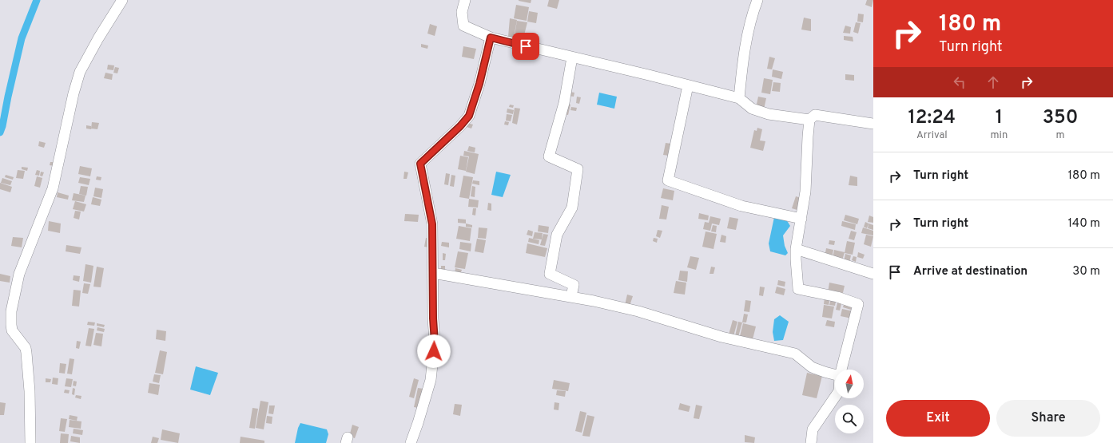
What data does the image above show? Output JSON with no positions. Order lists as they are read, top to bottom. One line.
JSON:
{"north":"top","page":{"turn":["180 m","Turn right"],"eta":["12:24","Arrival","1","min","350","m"],"list":[{"name":"Turn right","value":"180 m"},{"name":"Turn right","value":"140 m"},{"name":"Arrive at destination","value":"30 m"}],"buttons":["Exit","Share"]}}
